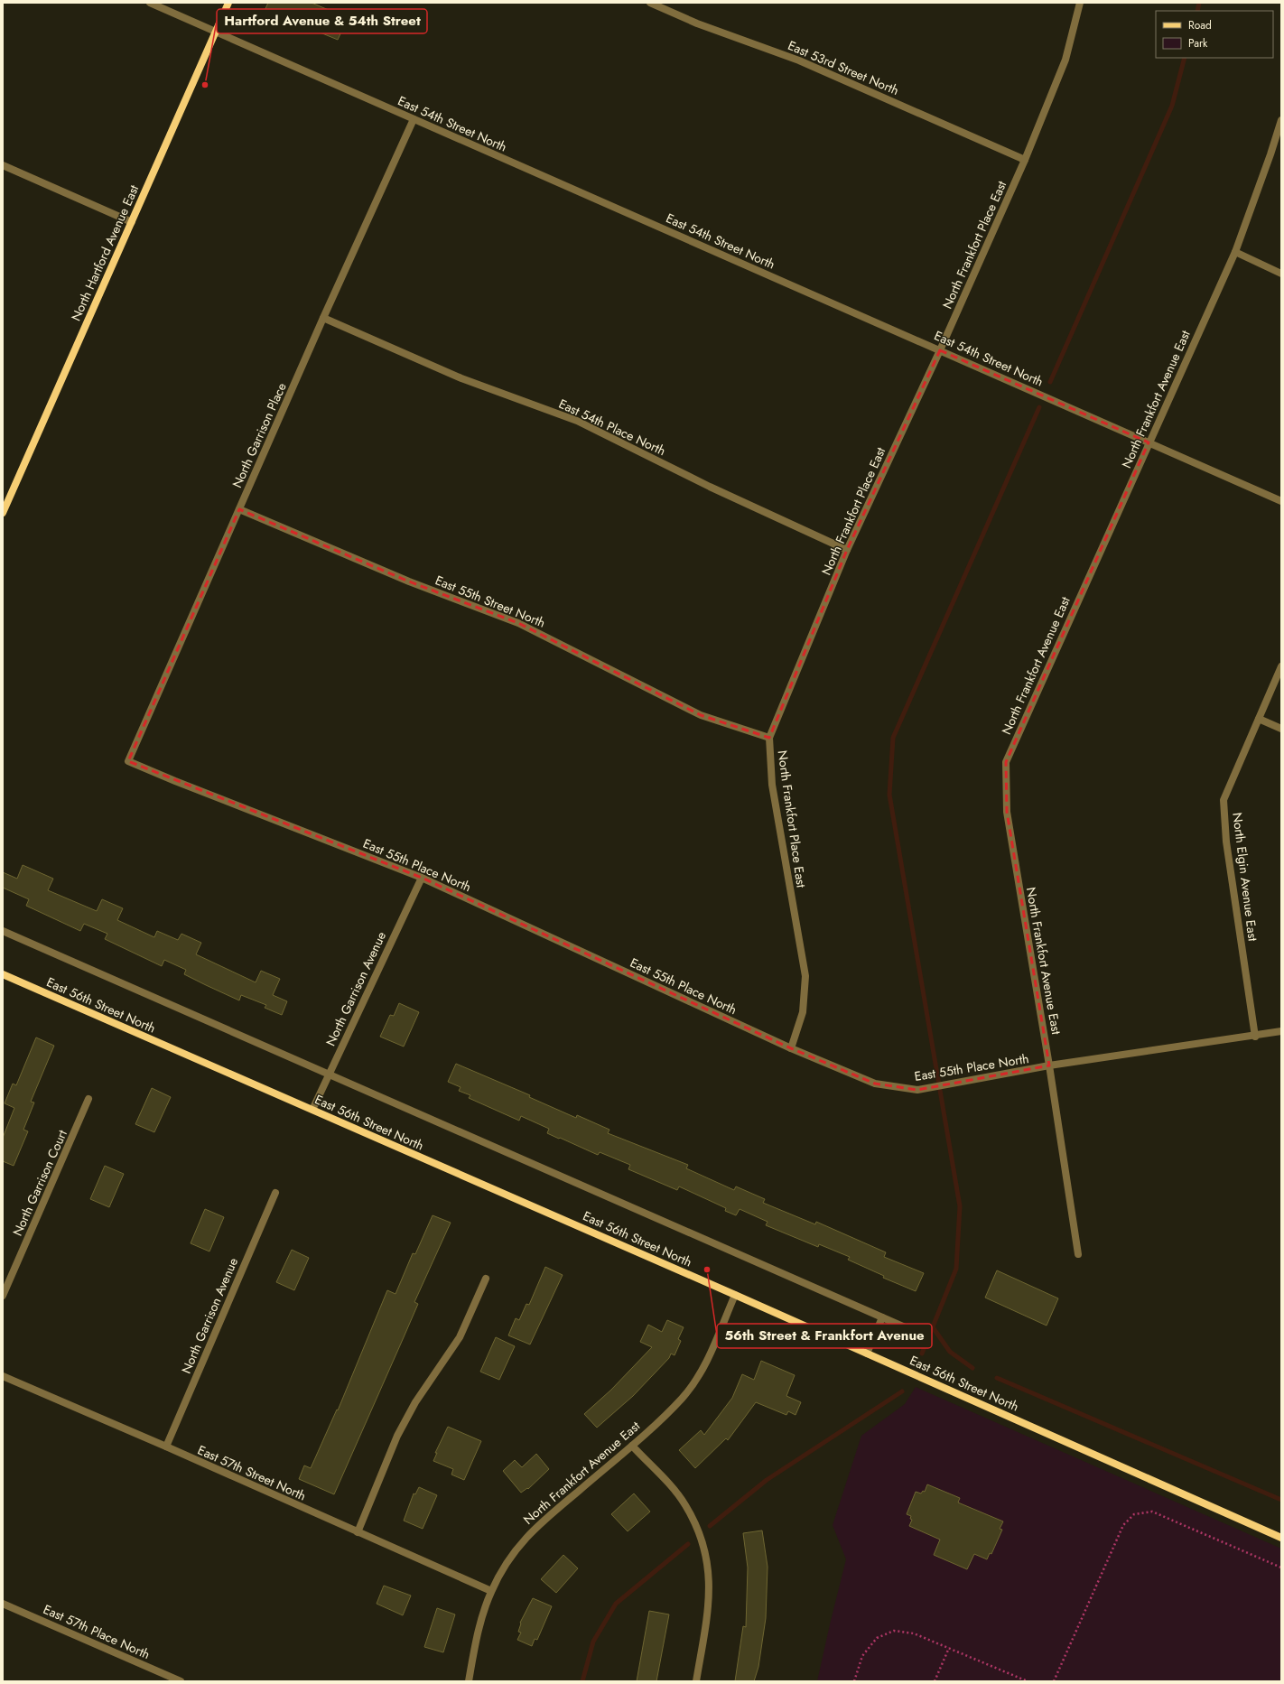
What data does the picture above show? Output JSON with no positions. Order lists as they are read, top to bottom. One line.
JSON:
{"streets":{"street":["East 53rd Street North","East 54th Street North","North Frankfort Place East","North Hartford Avenue East","North Frankfort Avenue East","East 54th Place North","North Garrison Place","East 55th Street North","East 55th Place North","North Elgin Avenue East","North Garrison Avenue","East 56th Street North","North Garrison Court","East 57th Street North","East 57th Place North"]},"crossings":[["East 53rd Street North","North Frankfort Place East"],["East 54th Street North","North Frankfort Place East"],["East 54th Street North","North Hartford Avenue East"],["East 54th Street North","North Frankfort Avenue East"],["East 54th Street North","North Garrison Place"],["North Frankfort Place East","East 54th Place North"],["North Frankfort Place East","East 55th Street North"],["North Frankfort Place East","East 55th Place North"],["North Frankfort Avenue East","East 55th Place North"],["North Frankfort Avenue East","East 56th Street North"],["North Frankfort Avenue East","East 57th Street North"],["East 54th Place North","North Garrison Place"],["North Garrison Place","East 55th Street North"],["North Garrison Place","East 55th Place North"],["East 55th Place North","North Elgin Avenue East"],["East 55th Place North","North Garrison Avenue"],["North Garrison Avenue","East 56th Street North"],["North Garrison Avenue","East 57th Street North"]],"places":["Hartford Avenue & 54th Street","56th Street & Frankfort Avenue"],"legend":["Road","Park"]}
